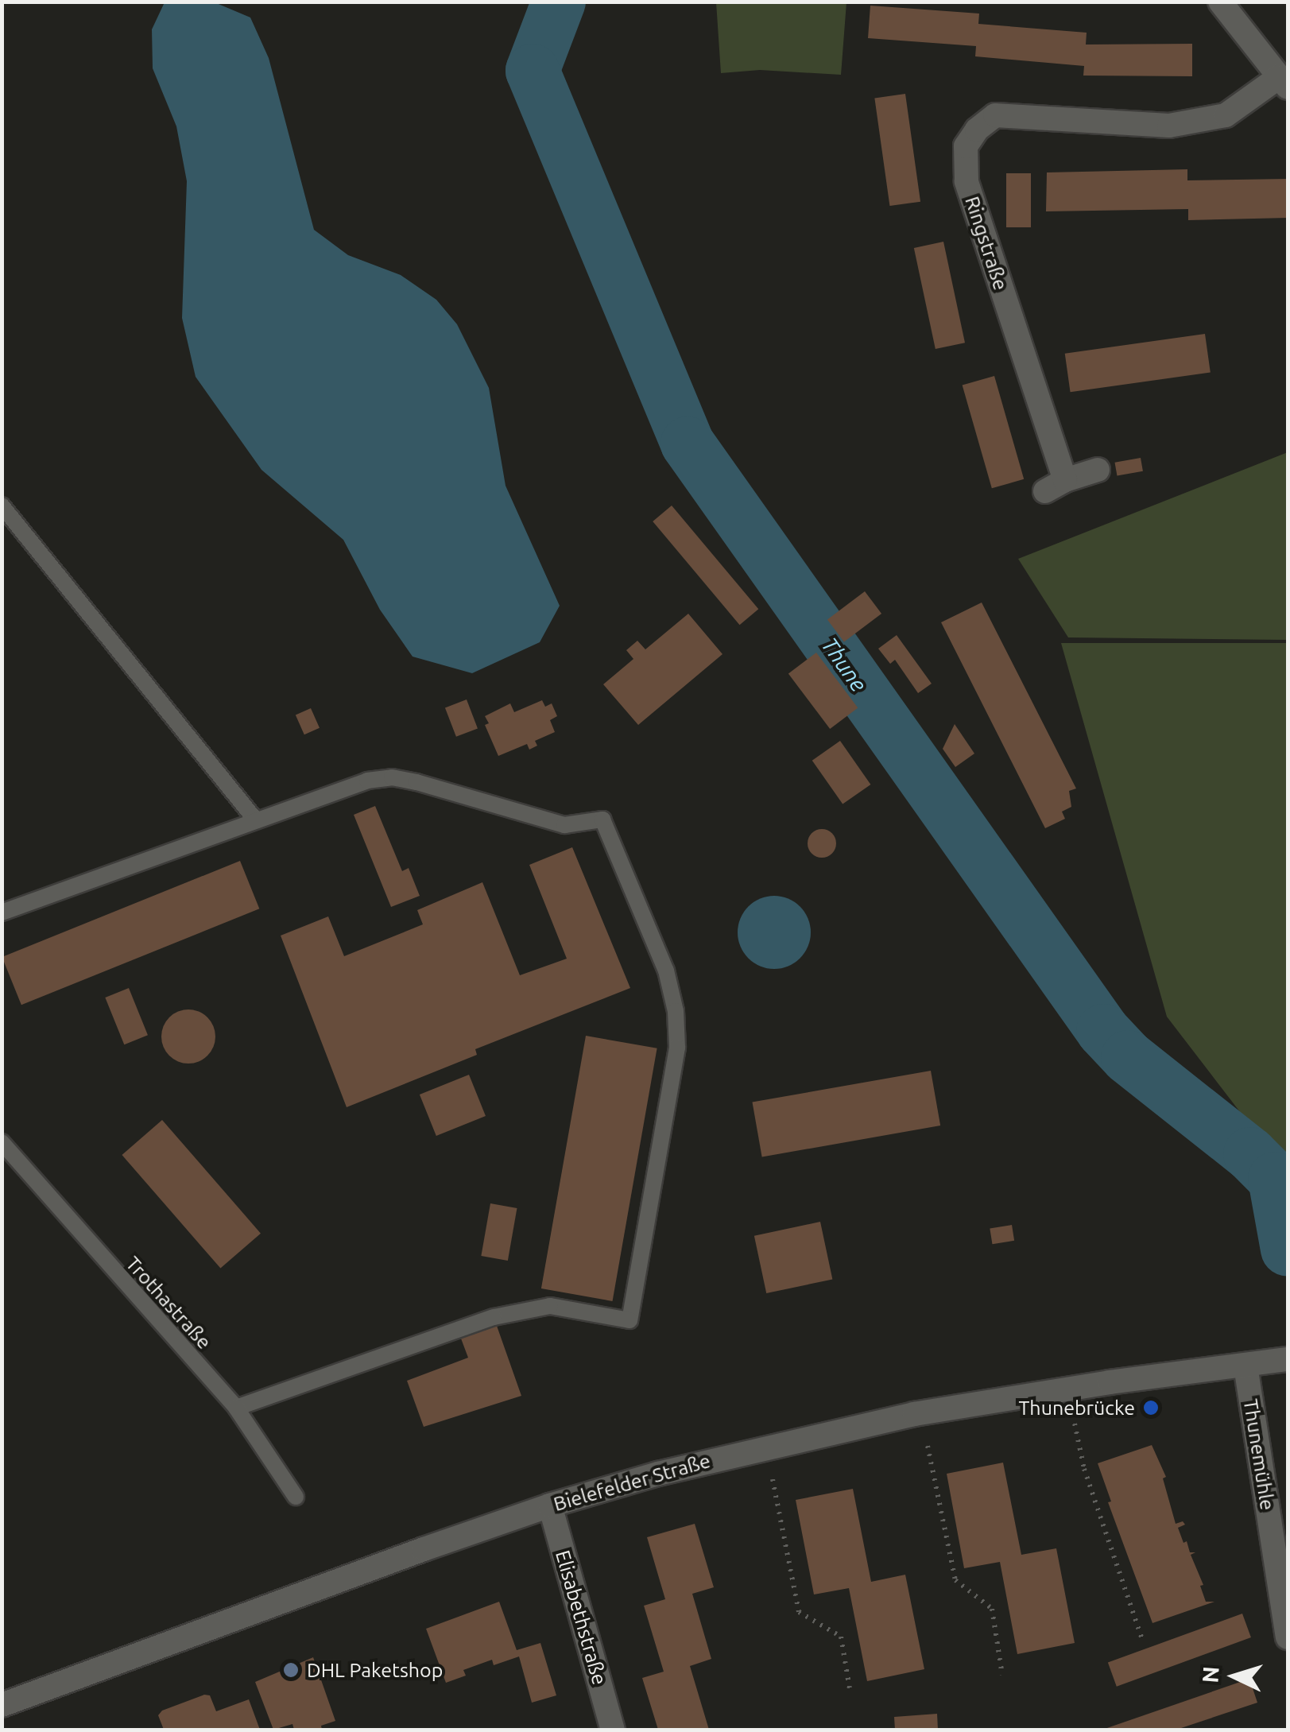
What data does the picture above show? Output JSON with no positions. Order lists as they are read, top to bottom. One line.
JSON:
{"streets":{"street":["Ringstraße","Thunemühle","Bielefelder Straße","Elisabethstraße"],"lane":["Trothastraße"]},"crossings":[["Thunemühle","Bielefelder Straße"],["Bielefelder Straße","Elisabethstraße"]],"water":["Thune"],"places":["Thunebrücke","DHL Paketshop"],"north":"left"}
